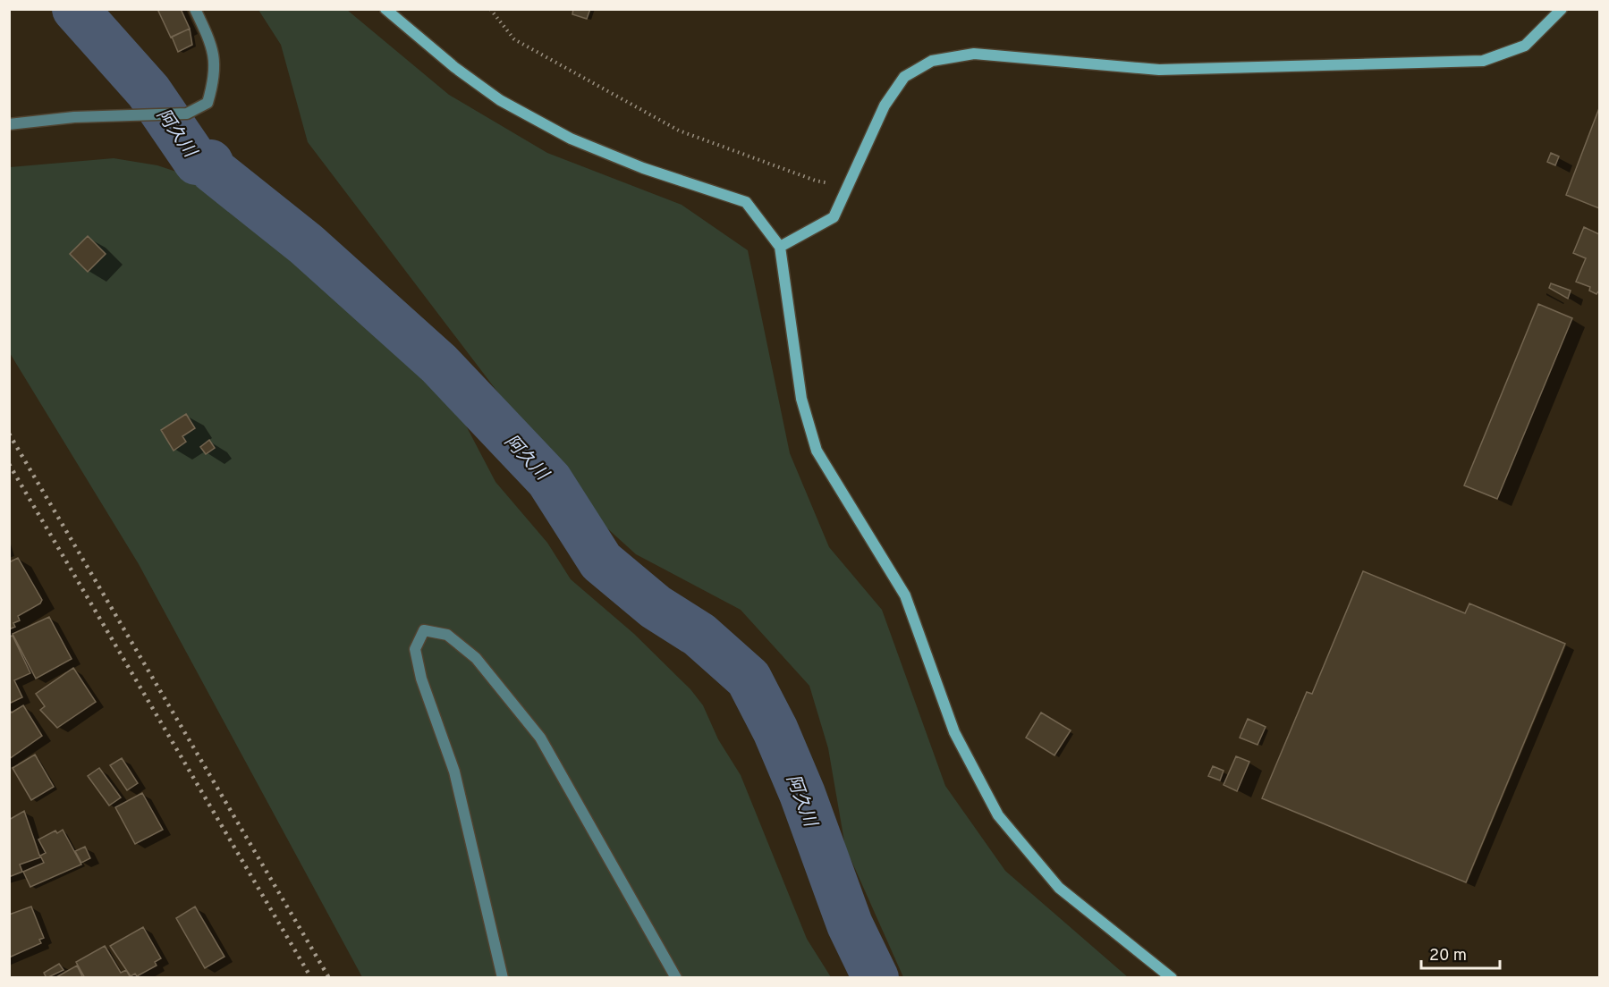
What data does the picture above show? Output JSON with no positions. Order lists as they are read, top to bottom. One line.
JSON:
{"water":["阿久川"],"scale_bar":"20 m"}
